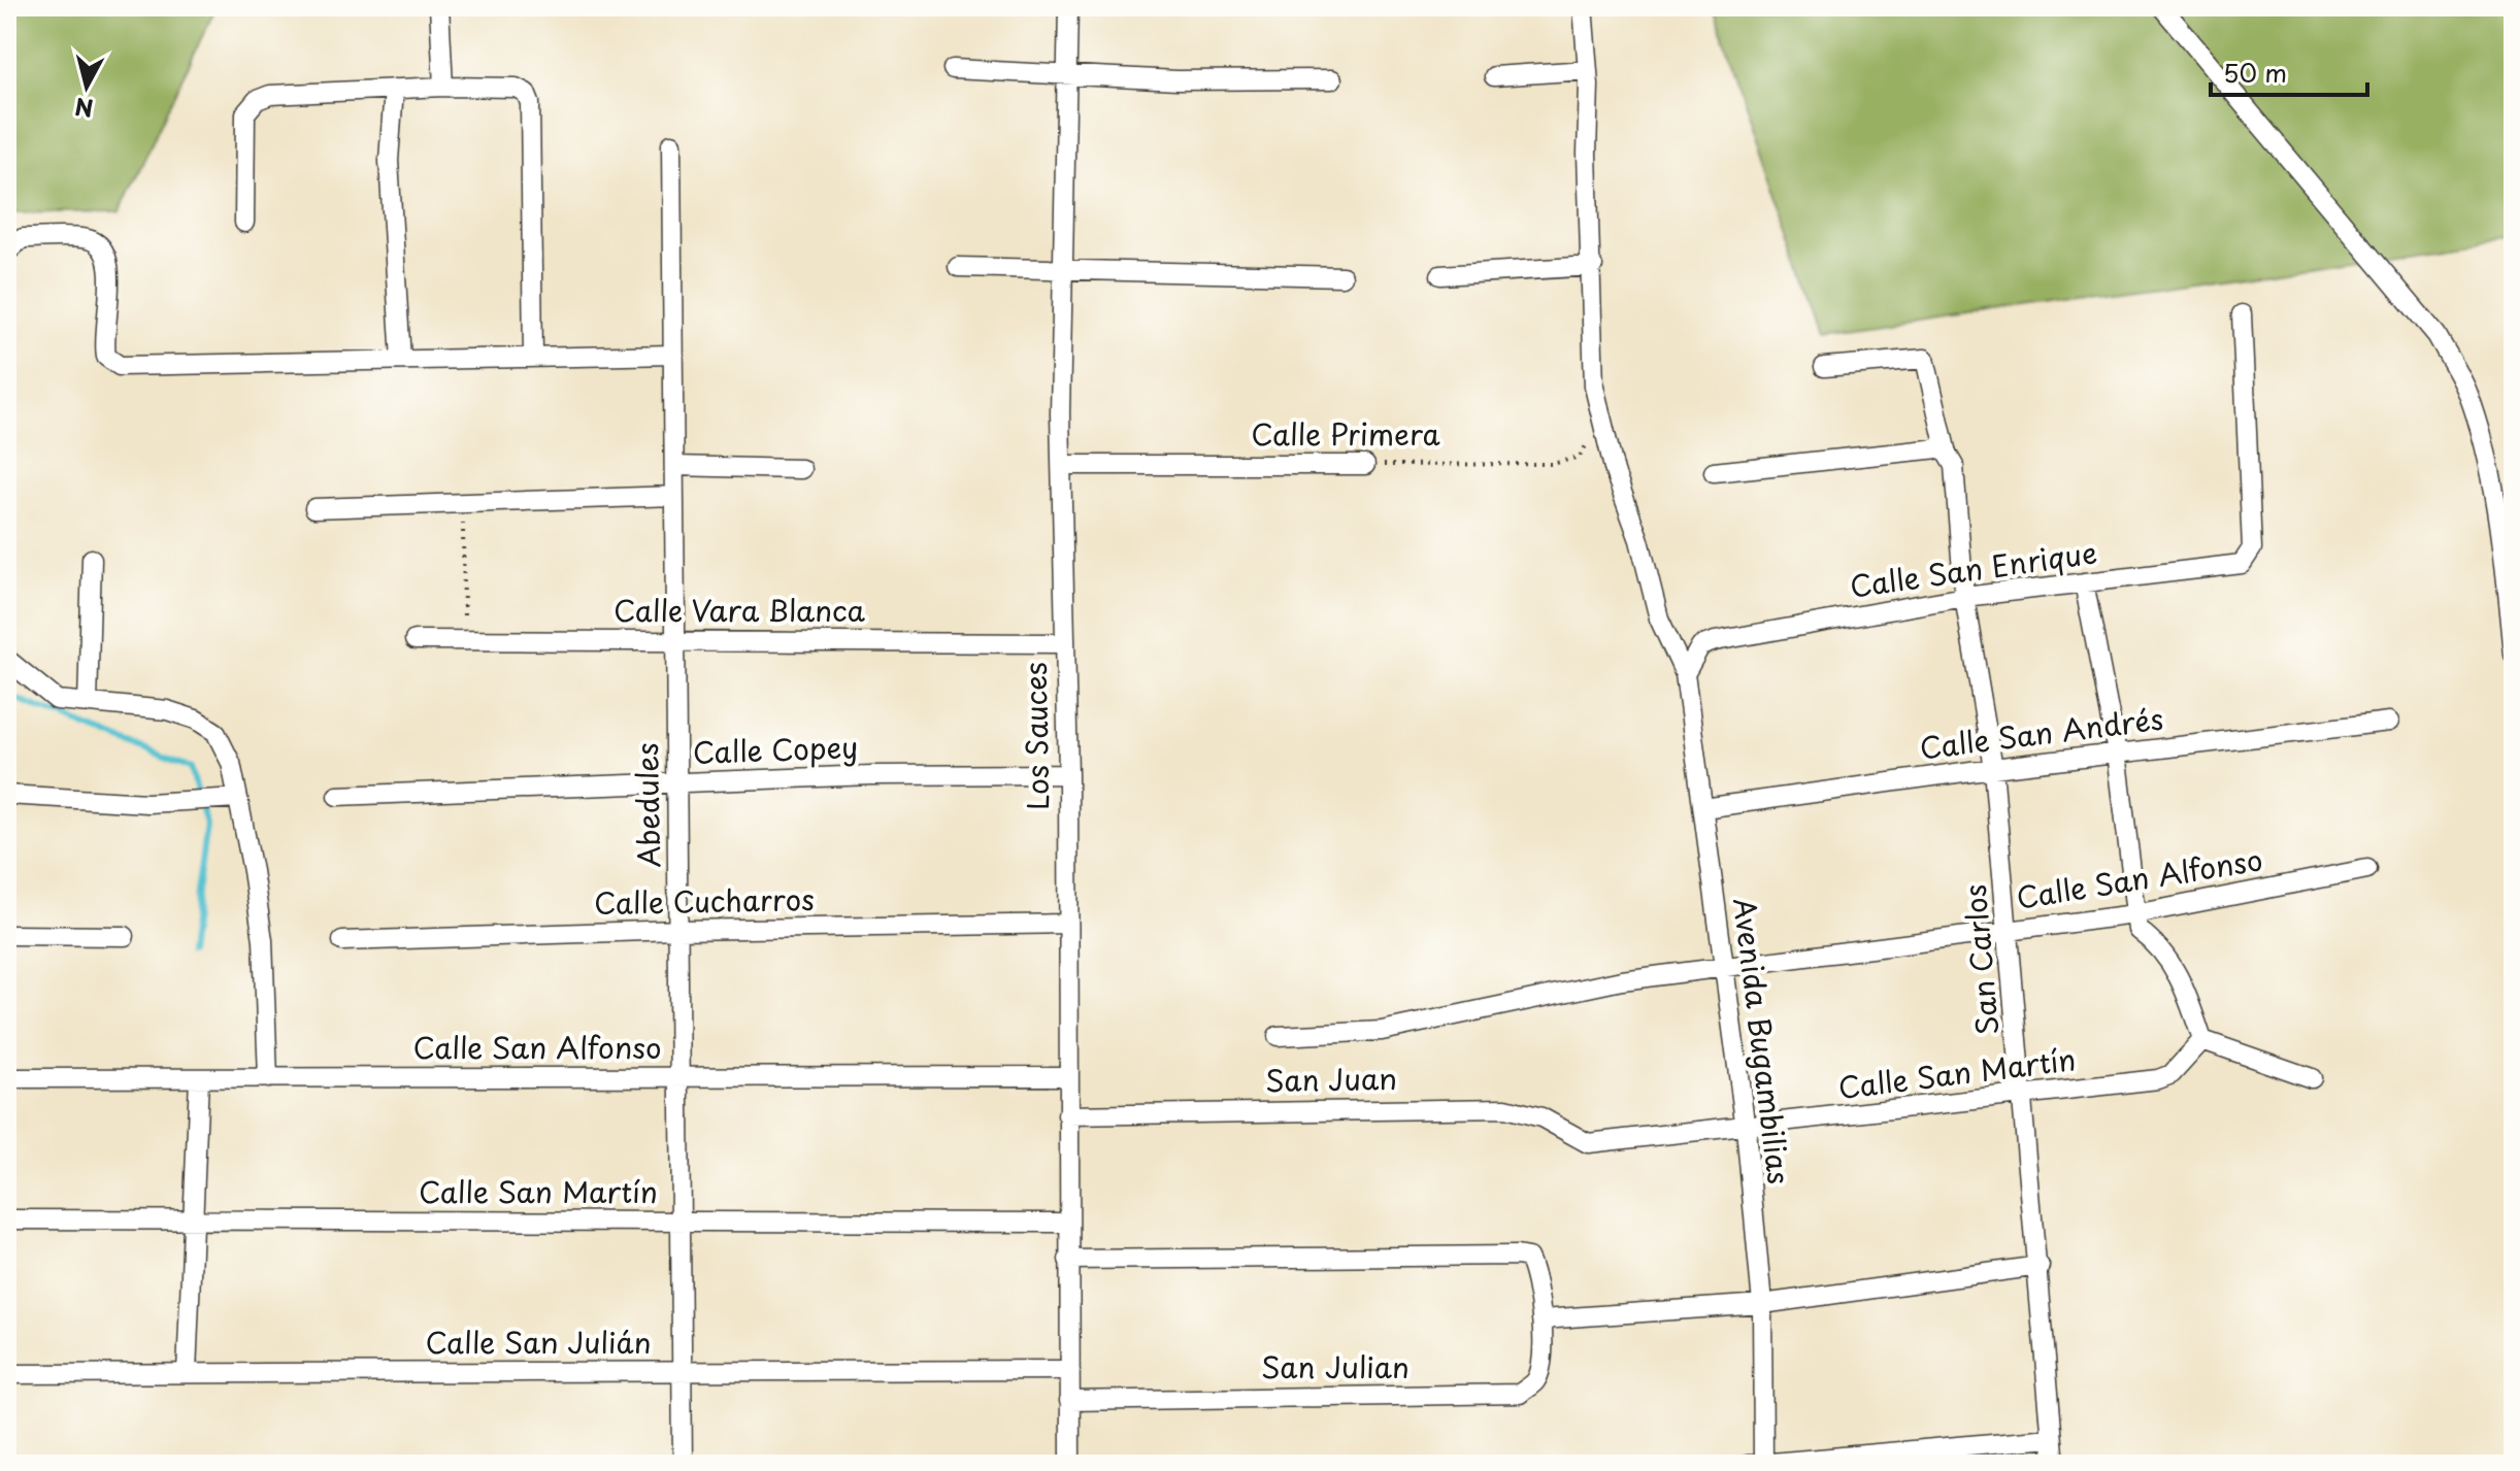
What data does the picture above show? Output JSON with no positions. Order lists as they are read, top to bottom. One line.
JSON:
{"streets":{"street":["Calle Primera","Calle San Enrique","Calle Vara Blanca","Calle San Andrés","Los Sauces","Calle Copey","Abedules","Calle San Alfonso","Calle Cucharros","San Carlos","Avenida Bugambilias","Calle San Martín","San Juan","Calle San Julián","San Julian"]},"crossings":[["Calle Primera","Los Sauces"],["Calle Primera","Avenida Bugambilias"],["Calle San Enrique","San Carlos"],["Calle San Enrique","Avenida Bugambilias"],["Calle Vara Blanca","Los Sauces"],["Calle Vara Blanca","Abedules"],["Calle San Andrés","San Carlos"],["Calle San Andrés","Avenida Bugambilias"],["Los Sauces","Calle Copey"],["Los Sauces","Calle San Alfonso"],["Los Sauces","Calle Cucharros"],["Los Sauces","Calle San Martín"],["Los Sauces","San Juan"],["Los Sauces","Calle San Julián"],["Los Sauces","San Julian"],["Calle Copey","Abedules"],["Abedules","Calle San Alfonso"],["Abedules","Calle Cucharros"],["Abedules","Calle San Martín"],["Abedules","Calle San Julián"],["Calle San Alfonso","San Carlos"],["Calle San Alfonso","Avenida Bugambilias"],["San Carlos","Calle San Martín"],["Avenida Bugambilias","Calle San Martín"],["Calle San Martín","San Juan"]],"scale_bar":"50 m","north":"bottom"}
